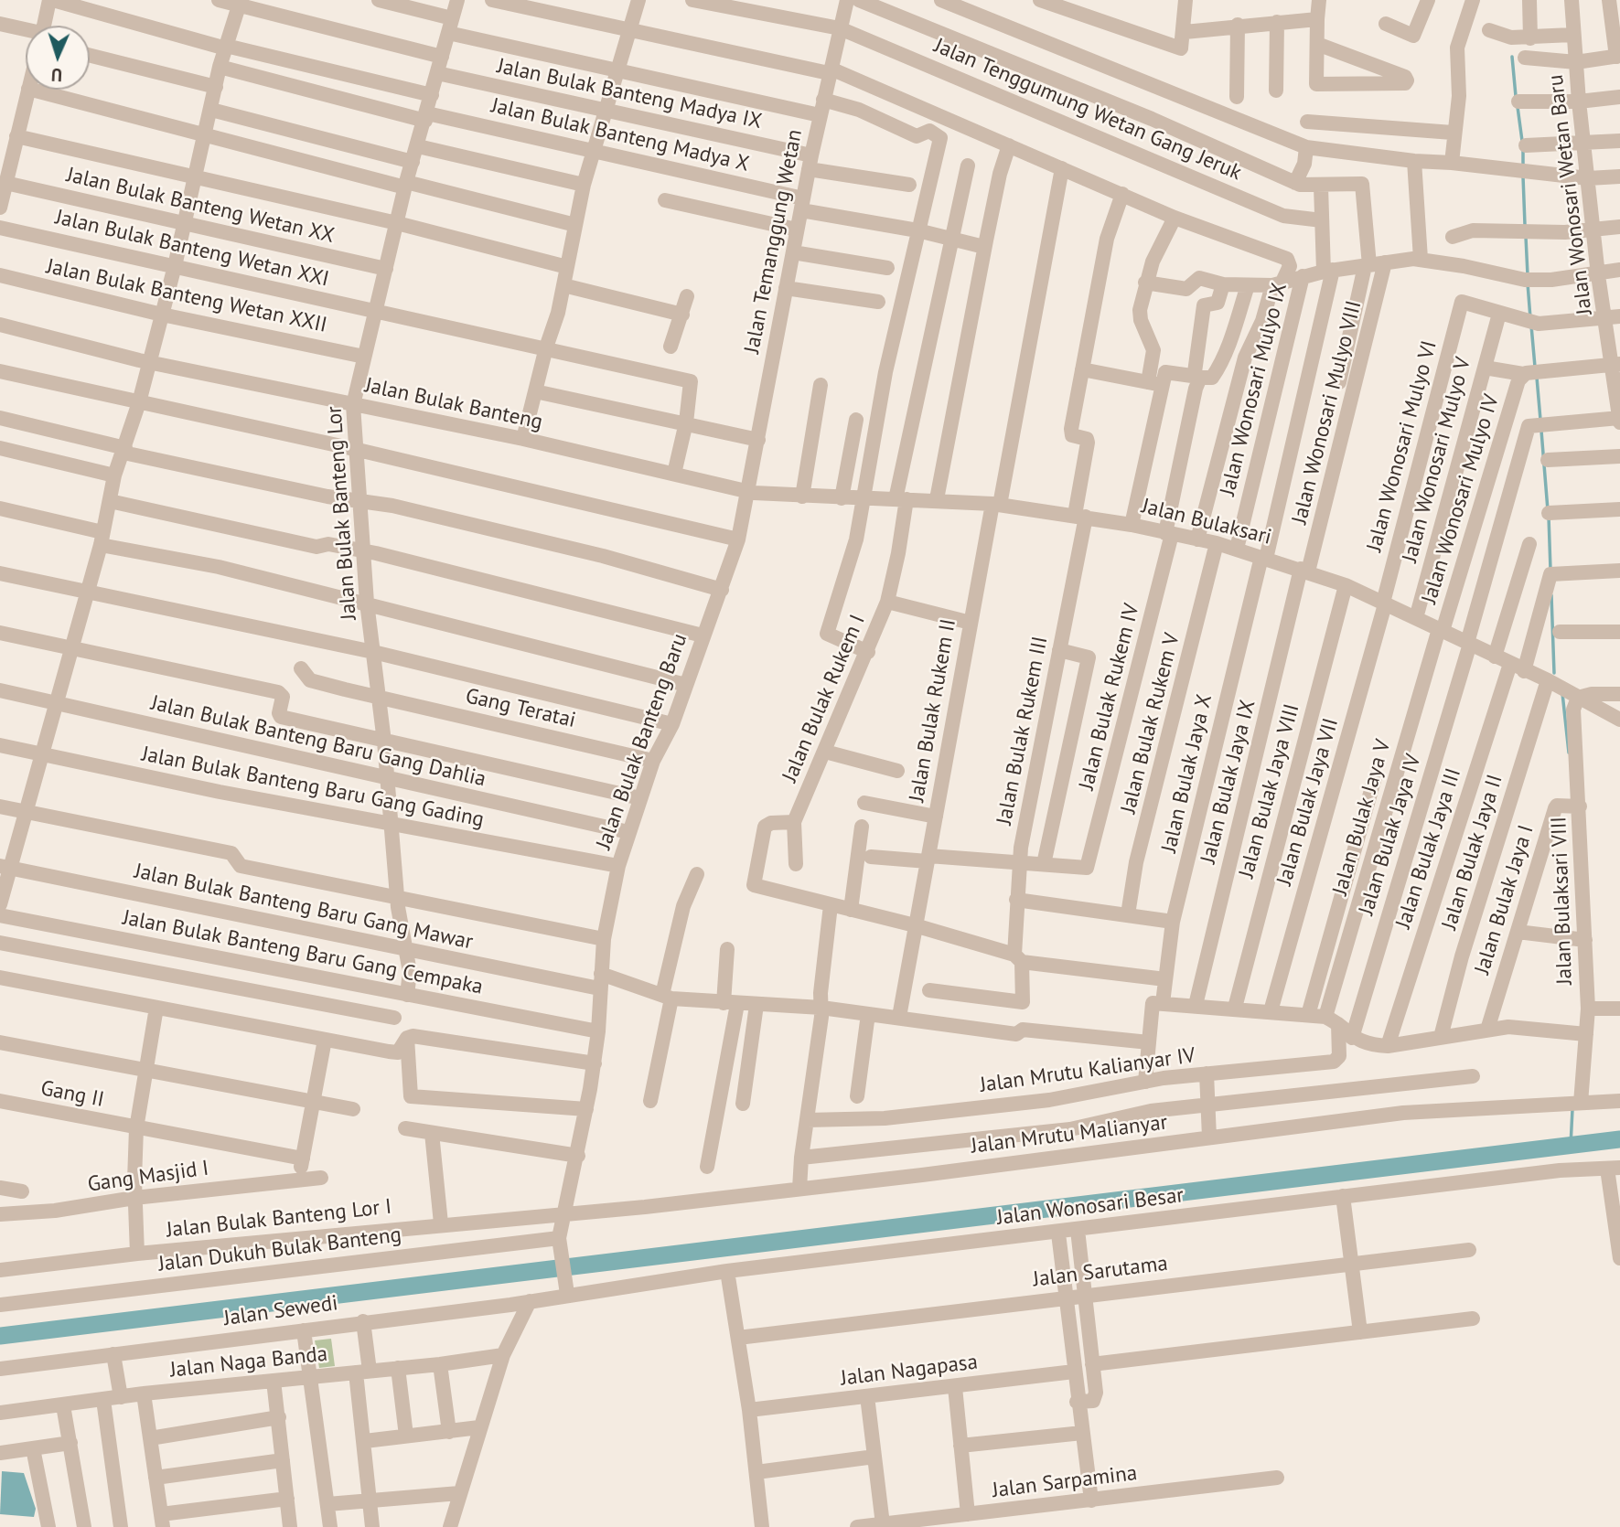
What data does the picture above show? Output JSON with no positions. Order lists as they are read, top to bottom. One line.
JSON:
{"streets":{"street":["Jalan Bulak Banteng Madya IX","Jalan Tenggumung Wetan Gang Jeruk","Jalan Bulak Banteng Madya X","Jalan Wonosari Wetan Baru","Jalan Bulak Banteng Wetan XX","Jalan Temanggung Wetan","Jalan Bulak Banteng Wetan XXI","Jalan Bulak Banteng Wetan XXII","Jalan Wonosari Mulyo IX","Jalan Bulak Banteng","Jalan Wonosari Mulyo VIII","Jalan Wonosari Mulyo VI","Jalan Wonosari Mulyo V","Jalan Wonosari Mulyo IV","Jalan Bulak Banteng Lor","Jalan Bulaksari","Jalan Bulak Rukem IV","Jalan Bulak Rukem I","Gang Teratai","Jalan Bulak Rukem II","Jalan Bulak Rukem V","Jalan Bulak Rukem III","Jalan Bulak Banteng Baru Gang Dahlia","Jalan Bulak Banteng Baru","Jalan Bulak Jaya X","Jalan Bulak Jaya IX","Jalan Bulak Banteng Baru Gang Gading","Jalan Bulak Jaya VIII","Jalan Bulak Jaya VII","Jalan Bulak Jaya V","Jalan Bulak Jaya IV","Jalan Bulak Jaya III","Jalan Bulak Jaya II","Jalan Bulak Jaya I","Jalan Bulaksari VIII","Jalan Bulak Banteng Baru Gang Mawar","Jalan Bulak Banteng Baru Gang Cempaka","Jalan Mrutu Kalianyar IV","Gang II","Jalan Mrutu Malianyar","Gang Masjid I","Jalan Wonosari Besar","Jalan Bulak Banteng Lor I","Jalan Dukuh Bulak Banteng","Jalan Sarutama","Jalan Sewedi","Jalan Naga Banda","Jalan Nagapasa","Jalan Sarpamina"]},"crossings":[["Jalan Bulak Banteng Madya IX","Jalan Temanggung Wetan"],["Jalan Bulak Banteng Madya IX","Jalan Bulak Banteng Lor"],["Jalan Tenggumung Wetan Gang Jeruk","Jalan Temanggung Wetan"],["Jalan Tenggumung Wetan Gang Jeruk","Jalan Bulak Jaya X"],["Jalan Bulak Banteng Madya X","Jalan Temanggung Wetan"],["Jalan Bulak Banteng Madya X","Jalan Bulak Banteng Lor"],["Jalan Bulak Banteng Madya X","Jalan Bulak Rukem I"],["Jalan Wonosari Wetan Baru","Jalan Bulak Jaya IV"],["Jalan Bulak Banteng Wetan XX","Jalan Bulak Banteng Lor"],["Jalan Temanggung Wetan","Jalan Bulak Banteng"],["Jalan Temanggung Wetan","Jalan Bulaksari"],["Jalan Temanggung Wetan","Jalan Bulak Banteng Baru"],["Jalan Bulak Banteng Wetan XXI","Jalan Bulak Banteng Lor"],["Jalan Bulak Banteng Wetan XXII","Jalan Bulak Banteng Lor"],["Jalan Wonosari Mulyo IX","Jalan Bulaksari"],["Jalan Bulak Banteng","Jalan Bulak Banteng Lor"],["Jalan Bulak Banteng","Jalan Bulaksari"],["Jalan Bulak Banteng","Jalan Bulak Banteng Baru"],["Jalan Wonosari Mulyo VIII","Jalan Bulaksari"],["Jalan Wonosari Mulyo VIII","Jalan Bulak Jaya IX"],["Jalan Wonosari Mulyo VI","Jalan Wonosari Mulyo V"],["Jalan Wonosari Mulyo VI","Jalan Bulaksari"],["Jalan Wonosari Mulyo VI","Jalan Bulak Jaya VII"],["Jalan Wonosari Mulyo V","Jalan Bulaksari"],["Jalan Wonosari Mulyo IV","Jalan Bulaksari"],["Jalan Wonosari Mulyo IV","Jalan Bulak Jaya V"],["Jalan Bulak Banteng Lor","Gang Teratai"],["Jalan Bulak Banteng Lor","Jalan Bulak Banteng Baru Gang Dahlia"],["Jalan Bulak Banteng Lor","Jalan Bulak Banteng Baru Gang Gading"],["Jalan Bulak Banteng Lor","Jalan Bulak Banteng Baru Gang Mawar"],["Jalan Bulak Banteng Lor","Jalan Bulak Banteng Baru Gang Cempaka"],["Jalan Bulaksari","Jalan Bulak Rukem IV"],["Jalan Bulaksari","Jalan Bulak Rukem I"],["Jalan Bulaksari","Jalan Bulak Rukem II"],["Jalan Bulaksari","Jalan Bulak Rukem V"],["Jalan Bulaksari","Jalan Bulak Rukem III"],["Jalan Bulaksari","Jalan Bulak Banteng Baru"],["Jalan Bulaksari","Jalan Bulak Jaya X"],["Jalan Bulaksari","Jalan Bulak Jaya IX"],["Jalan Bulaksari","Jalan Bulak Jaya VIII"],["Jalan Bulaksari","Jalan Bulak Jaya VII"],["Jalan Bulaksari","Jalan Bulak Jaya V"],["Jalan Bulaksari","Jalan Bulak Jaya IV"],["Jalan Bulaksari","Jalan Bulak Jaya III"],["Jalan Bulaksari","Jalan Bulak Jaya II"],["Jalan Bulaksari","Jalan Bulaksari VIII"],["Gang Teratai","Jalan Bulak Banteng Baru"],["Jalan Bulak Rukem II","Jalan Bulak Banteng Baru Gang Mawar"],["Jalan Bulak Rukem III","Jalan Bulak Banteng Baru Gang Mawar"],["Jalan Bulak Banteng Baru Gang Dahlia","Jalan Bulak Banteng Baru"],["Jalan Bulak Banteng Baru","Jalan Bulak Banteng Baru Gang Gading"],["Jalan Bulak Banteng Baru","Jalan Bulak Banteng Baru Gang Mawar"],["Jalan Bulak Banteng Baru","Jalan Bulak Banteng Baru Gang Cempaka"],["Jalan Bulak Banteng Baru","Jalan Mrutu Malianyar"],["Jalan Bulak Banteng Baru","Jalan Wonosari Besar"],["Jalan Bulak Banteng Baru","Jalan Bulak Banteng Lor I"],["Jalan Bulak Banteng Baru","Jalan Dukuh Bulak Banteng"],["Jalan Bulak Banteng Baru","Jalan Sewedi"],["Jalan Bulak Jaya V","Jalan Mrutu Kalianyar IV"],["Jalan Bulak Jaya I","Jalan Bulaksari VIII"],["Jalan Bulaksari VIII","Jalan Mrutu Malianyar"],["Jalan Mrutu Malianyar","Jalan Bulak Banteng Lor I"],["Jalan Wonosari Besar","Jalan Sewedi"]],"north":"bottom"}
